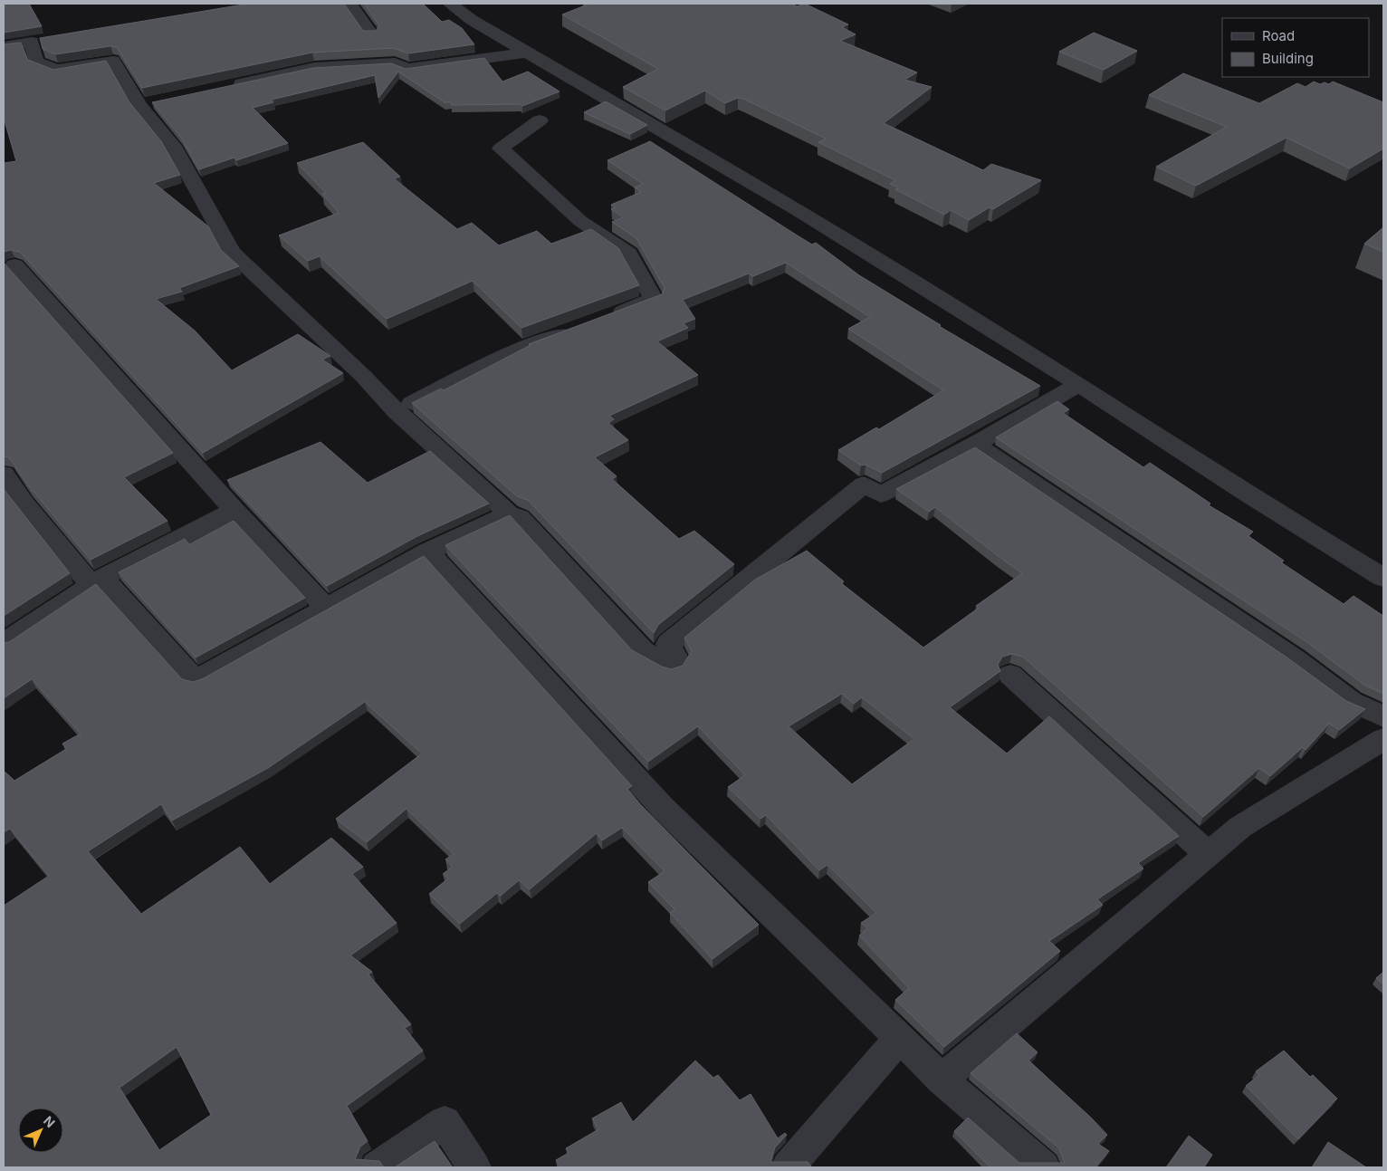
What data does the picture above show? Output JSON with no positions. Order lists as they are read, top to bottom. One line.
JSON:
{"legend":["Road","Building"],"north":"top right"}
